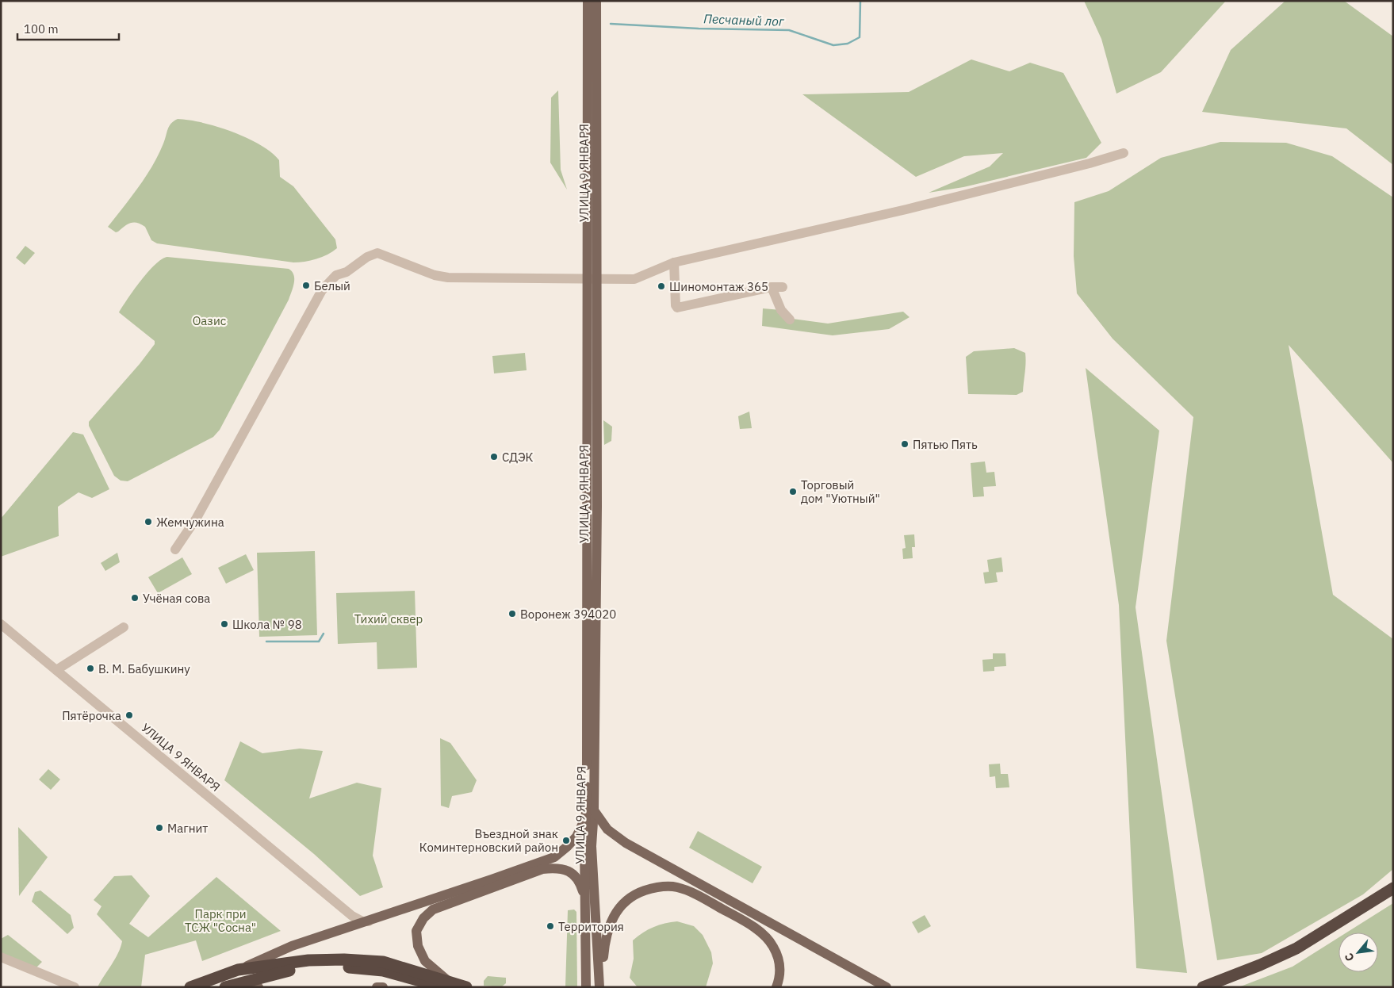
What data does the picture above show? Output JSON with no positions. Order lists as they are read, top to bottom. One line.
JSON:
{"streets":{"main road":["УЛИЦА 9 ЯНВАРЯ"]},"water":["Песчаный лог"],"parks":["Оазис","Тихий сквер","Парк при ТСЖ \"Сосна\""],"places":["Белый","Шиномонтаж 365","Пятью Пять","СДЭК","Торговый дом \"Уютный\"","Жемчужина","Учёная сова","Воронеж 394020","Школа № 98","В. М. Бабушкину","Пятёрочка","Магнит","Въездной знак Коминтерновский район","Территория"],"scale_bar":"100 m","north":"bottom left"}
